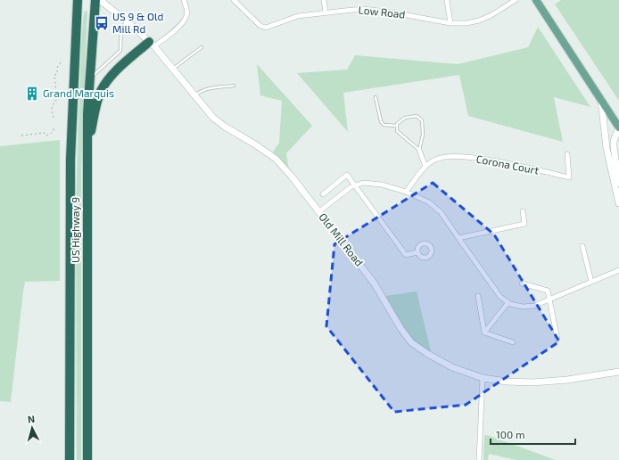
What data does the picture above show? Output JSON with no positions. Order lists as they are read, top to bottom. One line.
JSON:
{"streets":{"highway":["US Highway 9"],"street":["Low Road","Corona Court","Old Mill Road"]},"places":{"bus stop":["US 9 & Old Mill Rd"],"building":["Grand Marquis"]},"scale_bar":"100 m","north":"top"}
